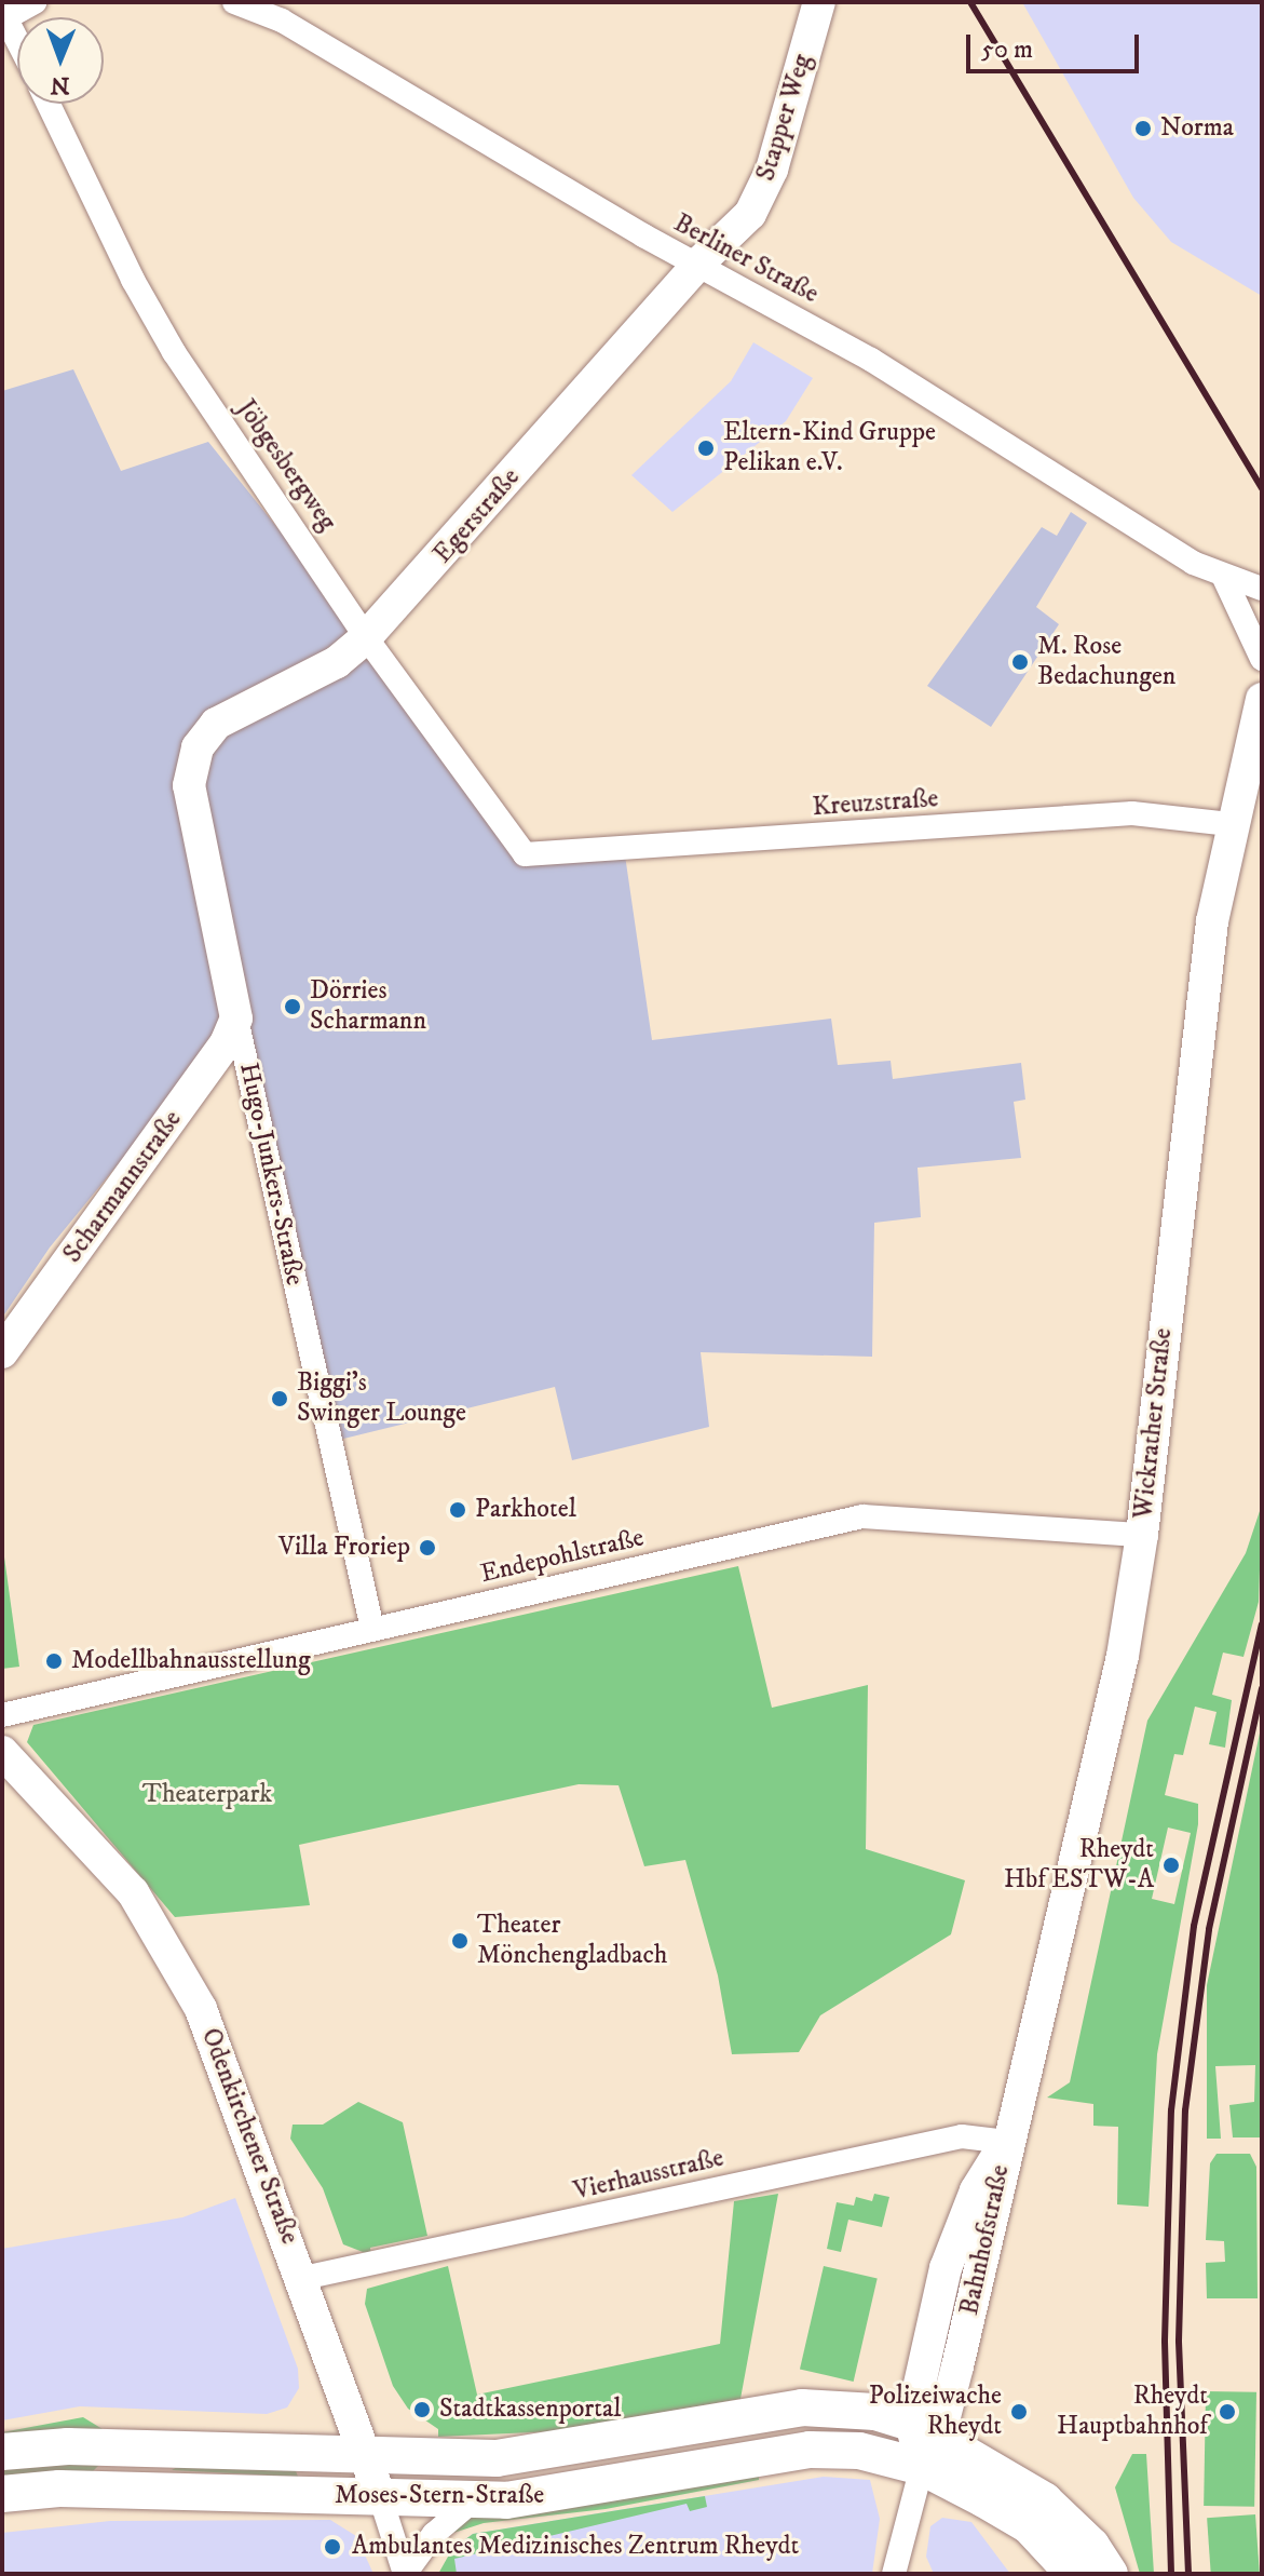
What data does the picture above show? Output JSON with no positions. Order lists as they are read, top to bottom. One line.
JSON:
{"streets":{"main road":["Stapper Weg","Egerstraße","Hugo-Junkers-Straße","Scharmannstraße","Wickrather Straße","Odenkirchener Straße","Bahnhofstraße","Moses-Stern-Straße"],"street":["Berliner Straße","Jöbgesbergweg","Kreuzstraße","Endepohlstraße","Vierhausstraße"]},"crossings":[["Stapper Weg","Berliner Straße"],["Stapper Weg","Egerstraße"],["Berliner Straße","Egerstraße"],["Jöbgesbergweg","Egerstraße"],["Jöbgesbergweg","Kreuzstraße"],["Egerstraße","Hugo-Junkers-Straße"],["Kreuzstraße","Wickrather Straße"],["Hugo-Junkers-Straße","Scharmannstraße"],["Hugo-Junkers-Straße","Endepohlstraße"],["Wickrather Straße","Endepohlstraße"],["Wickrather Straße","Vierhausstraße"],["Wickrather Straße","Bahnhofstraße"],["Odenkirchener Straße","Vierhausstraße"],["Odenkirchener Straße","Moses-Stern-Straße"],["Vierhausstraße","Bahnhofstraße"],["Bahnhofstraße","Moses-Stern-Straße"]],"parks":["Theaterpark"],"places":["Norma","Eltern-Kind Gruppe Pelikan e.V.","M. Rose Bedachungen","Dörries Scharmann","Biggi's Swinger Lounge","Parkhotel","Villa Froriep","Modellbahnausstellung","Rheydt Hbf ESTW-A","Theater Mönchengladbach","Stadtkassenportal","Polizeiwache Rheydt","Rheydt Hauptbahnhof","Ambulantes Medizinisches Zentrum Rheydt"],"scale_bar":"50 m","north":"bottom"}
